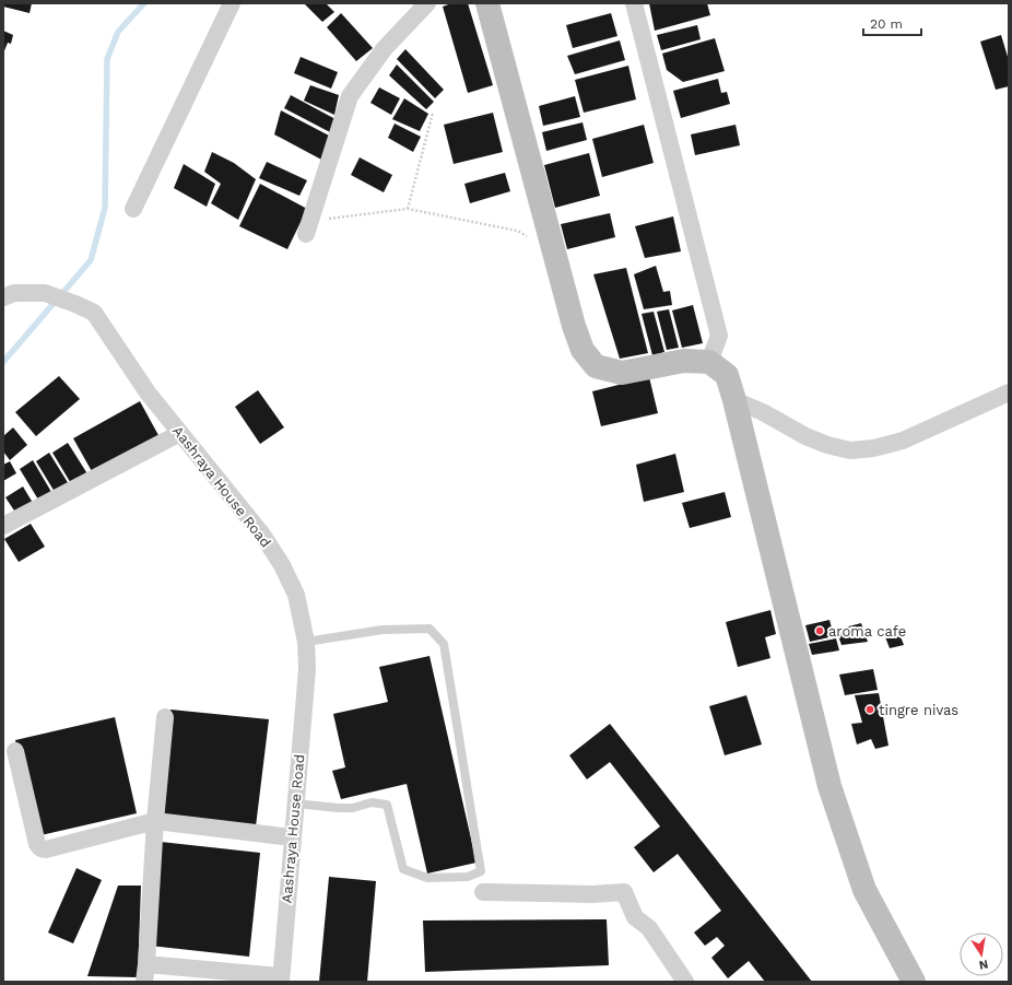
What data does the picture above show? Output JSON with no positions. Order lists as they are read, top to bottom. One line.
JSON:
{"streets":{"street":["Aashraya House Road"]},"places":["aroma cafe","tingre nivas"],"scale_bar":"20 m","north":"bottom"}
